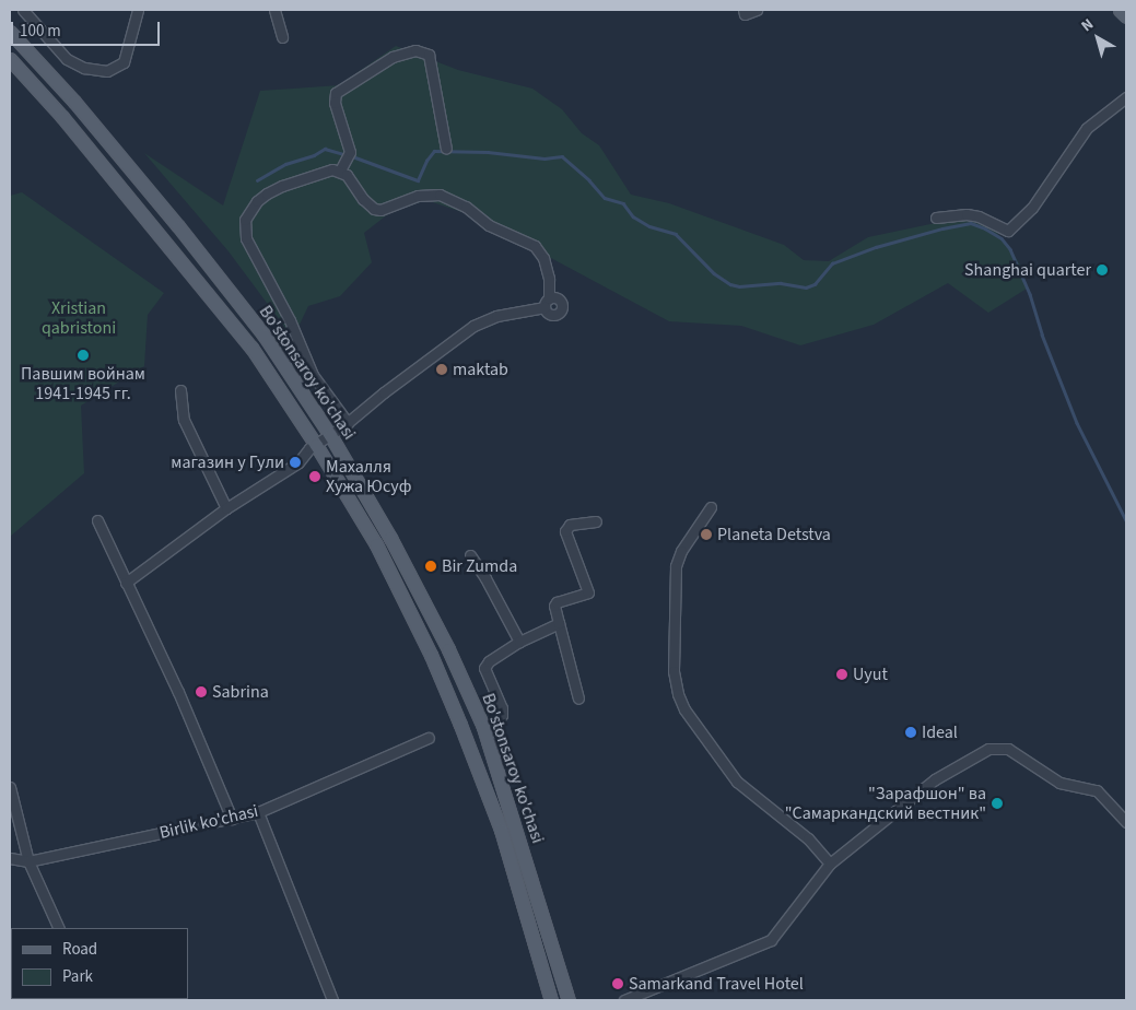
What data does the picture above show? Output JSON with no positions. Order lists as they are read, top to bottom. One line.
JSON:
{"streets":{"main road":["Bo'stonsaroy ko'chasi"],"street":["Birlik ko'chasi"]},"parks":["Xristian qabristoni"],"places":["Shanghai quarter","Павшим войнам 1941-1945 гг.","maktab","магазин у Гули","Махалля Хужа Юсуф","Planeta Detstva","Bir Zumda","Uyut","Sabrina","Ideal","\"Зарафшон\" ва \"Самаркандский вестник\"","Samarkand Travel Hotel"],"legend":["Road","Park"],"scale_bar":"100 m","north":"top left"}
